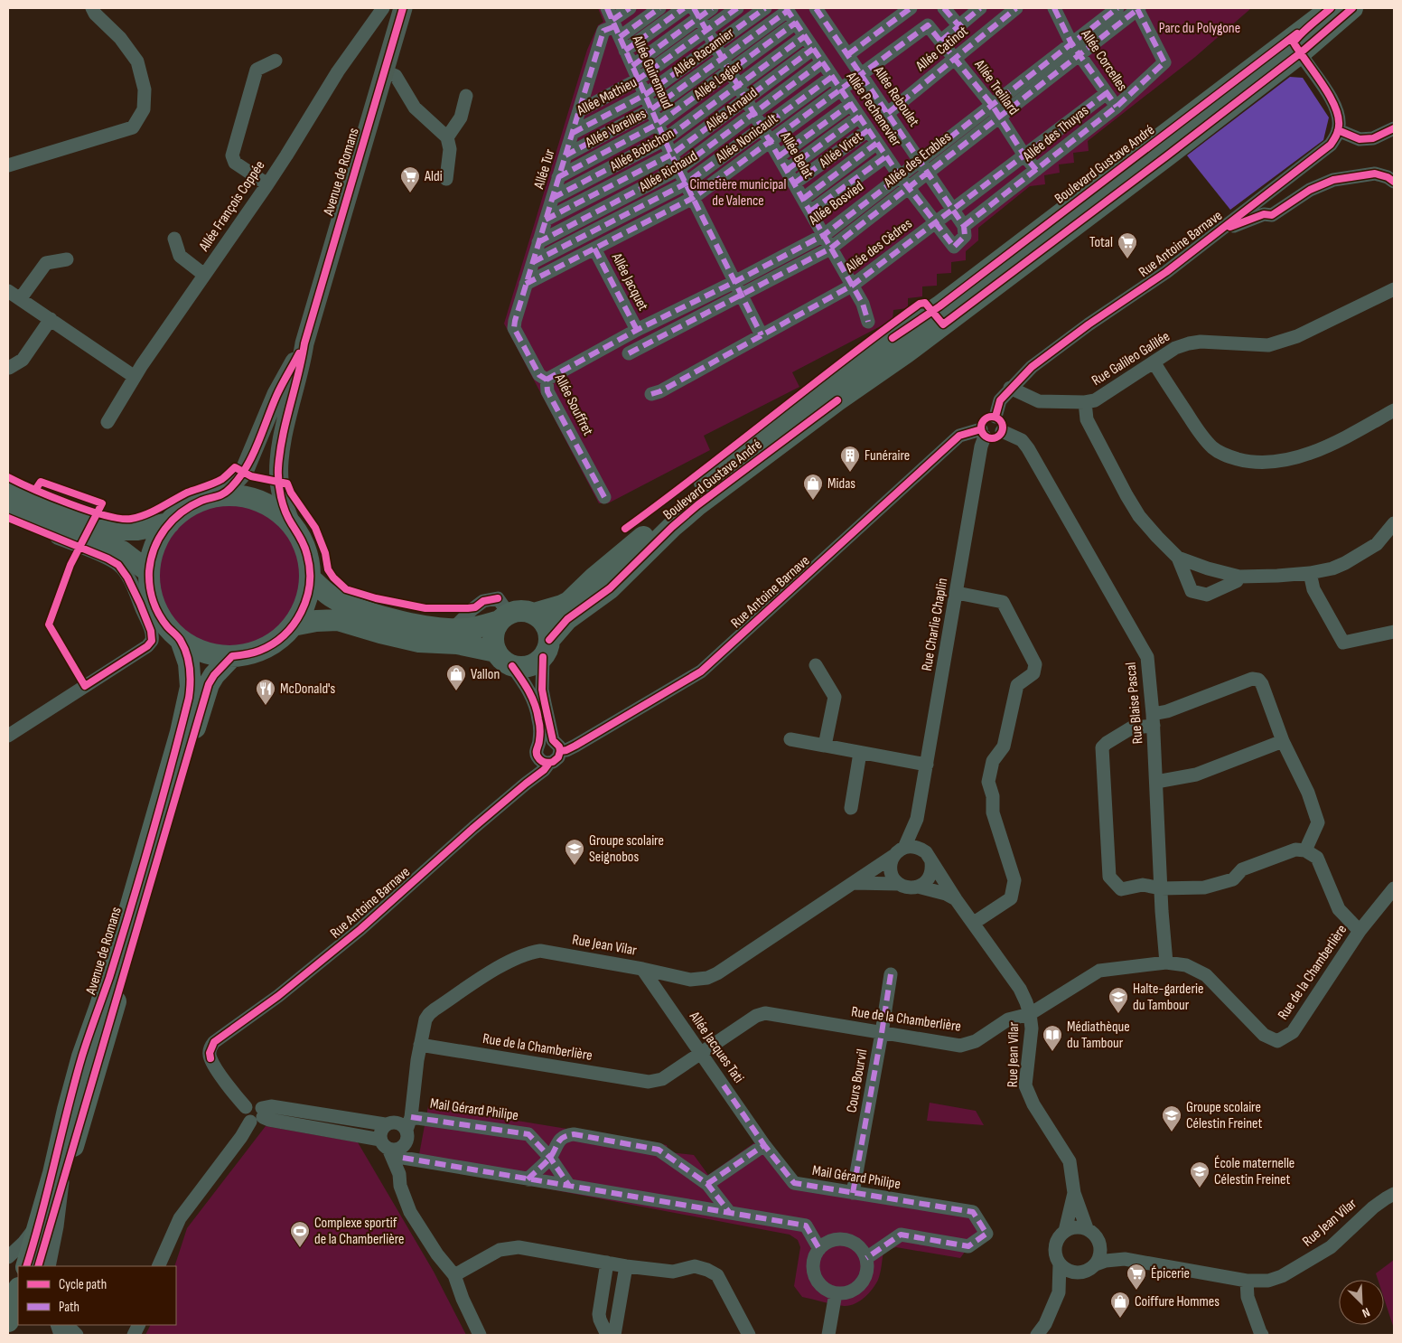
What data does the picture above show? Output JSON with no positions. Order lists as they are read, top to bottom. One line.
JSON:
{"streets":{"main road":["Boulevard Gustave André","Avenue de Romans"],"street":["Allée Catinot","Allée Racamier","Allée Corcelles","Allée Guiremaud","Allée Lagier","Allée Treillard","Allée Mathieu","Allée Reboulet","Allée Arnaud","Allée Pechenevier","Allée Vareilles","Allée des Thuyas","Allée Nonicault","Allée Bobichon","Allée Viret","Allée Belat","Allée des Erables","Allée Tur","Allée Richaud","Allée Bosvied","Allée François Coppée","Rue Antoine Barnave","Allée des Cèdres","Allée Jacquet","Rue Galileo Galilée","Allée Souffret","Rue Charlie Chaplin","Rue Blaise Pascal","Rue Jean Vilar","Rue de la Chamberlière","Allée Jacques Tati","Cours Bourvil","Mail Gérard Philipe"]},"crossings":[["Allée Catinot","Allée Treillard"],["Allée Catinot","Allée Reboulet"],["Allée Racamier","Allée Guiremaud"],["Allée Racamier","Allée Pechenevier"],["Allée Racamier","Allée Belat"],["Allée Racamier","Allée Tur"],["Allée Corcelles","Allée des Thuyas"],["Allée Corcelles","Allée des Erables"],["Allée Corcelles","Allée Bosvied"],["Allée Corcelles","Allée des Cèdres"],["Allée Guiremaud","Allée Lagier"],["Allée Guiremaud","Allée Mathieu"],["Allée Guiremaud","Allée Arnaud"],["Allée Guiremaud","Allée Vareilles"],["Allée Guiremaud","Allée Nonicault"],["Allée Guiremaud","Allée Bobichon"],["Allée Guiremaud","Allée des Erables"],["Allée Guiremaud","Allée Tur"],["Allée Guiremaud","Allée Richaud"],["Allée Guiremaud","Allée Bosvied"],["Allée Guiremaud","Allée des Cèdres"],["Allée Lagier","Allée Pechenevier"],["Allée Lagier","Allée Belat"],["Allée Lagier","Allée Tur"],["Allée Treillard","Allée des Thuyas"],["Allée Treillard","Allée Nonicault"],["Allée Treillard","Allée des Erables"],["Allée Treillard","Allée Bosvied"],["Allée Treillard","Allée des Cèdres"],["Allée Mathieu","Allée Belat"],["Allée Mathieu","Allée Tur"],["Allée Reboulet","Allée Pechenevier"],["Allée Reboulet","Allée des Thuyas"],["Allée Reboulet","Allée Nonicault"],["Allée Reboulet","Allée des Erables"],["Allée Reboulet","Allée Bosvied"],["Allée Reboulet","Allée des Cèdres"],["Allée Arnaud","Allée Pechenevier"],["Allée Arnaud","Allée Belat"],["Allée Arnaud","Allée Tur"],["Allée Pechenevier","Allée Vareilles"],["Allée Pechenevier","Allée des Thuyas"],["Allée Pechenevier","Allée Nonicault"],["Allée Pechenevier","Allée Bobichon"],["Allée Pechenevier","Allée Viret"],["Allée Pechenevier","Allée des Erables"],["Allée Pechenevier","Allée Richaud"],["Allée Pechenevier","Allée Bosvied"],["Allée Pechenevier","Allée des Cèdres"],["Allée Vareilles","Allée Belat"],["Allée Vareilles","Allée Tur"],["Allée des Thuyas","Allée des Erables"],["Allée Nonicault","Allée Belat"],["Allée Nonicault","Allée Tur"],["Allée Nonicault","Allée Jacquet"],["Allée Bobichon","Allée Belat"],["Allée Bobichon","Allée Tur"],["Allée Viret","Allée Belat"],["Allée Belat","Allée des Erables"],["Allée Belat","Allée Richaud"],["Allée Belat","Allée Bosvied"],["Allée Belat","Allée des Cèdres"],["Allée des Erables","Allée Bosvied"],["Boulevard Gustave André","Avenue de Romans"],["Allée Tur","Allée Richaud"],["Allée Tur","Allée Souffret"],["Allée Bosvied","Allée Jacquet"],["Allée Bosvied","Allée Souffret"],["Rue Antoine Barnave","Rue Galileo Galilée"],["Rue Antoine Barnave","Rue Charlie Chaplin"],["Rue Antoine Barnave","Rue Blaise Pascal"],["Rue Charlie Chaplin","Rue Blaise Pascal"],["Rue Charlie Chaplin","Rue Jean Vilar"],["Rue Blaise Pascal","Rue de la Chamberlière"],["Rue Jean Vilar","Rue de la Chamberlière"],["Rue Jean Vilar","Allée Jacques Tati"],["Rue Jean Vilar","Mail Gérard Philipe"],["Rue de la Chamberlière","Allée Jacques Tati"],["Rue de la Chamberlière","Cours Bourvil"],["Allée Jacques Tati","Mail Gérard Philipe"],["Cours Bourvil","Mail Gérard Philipe"]],"parks":["Parc du Polygone","Cimetière municipal de Valence"],"places":{"supermarket":["Aldi","Total","Épicerie"],"building":["Funéraire"],"shop":["Midas","Vallon","Coiffure Hommes"],"restaurant":["McDonald's"],"school or university":["Groupe scolaire Seignobos","Halte-garderie du Tambour","Groupe scolaire Célestin Freinet","École maternelle Célestin Freinet"],"library":["Médiathèque du Tambour"],"sports":["Complexe sportif de la Chamberlière"]},"legend":["Cycle path","Path"],"north":"bottom right"}
